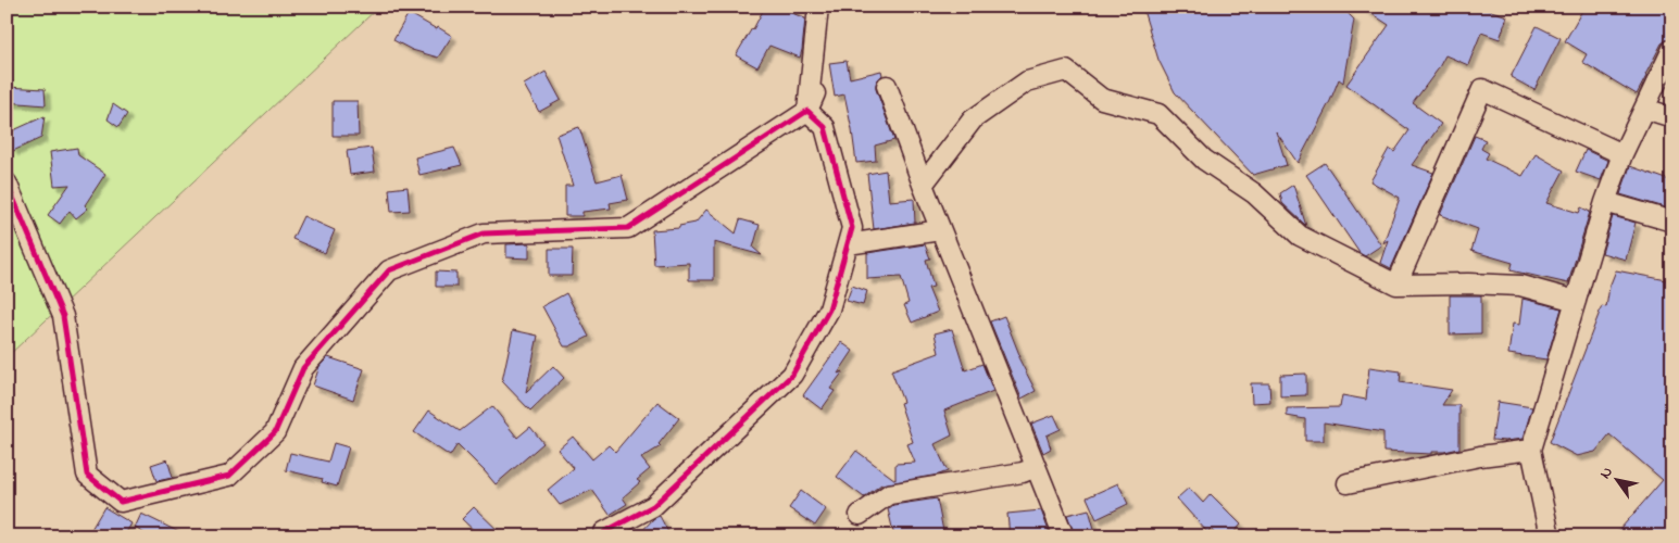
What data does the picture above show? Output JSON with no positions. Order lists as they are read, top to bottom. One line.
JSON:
{"north":"top left"}
